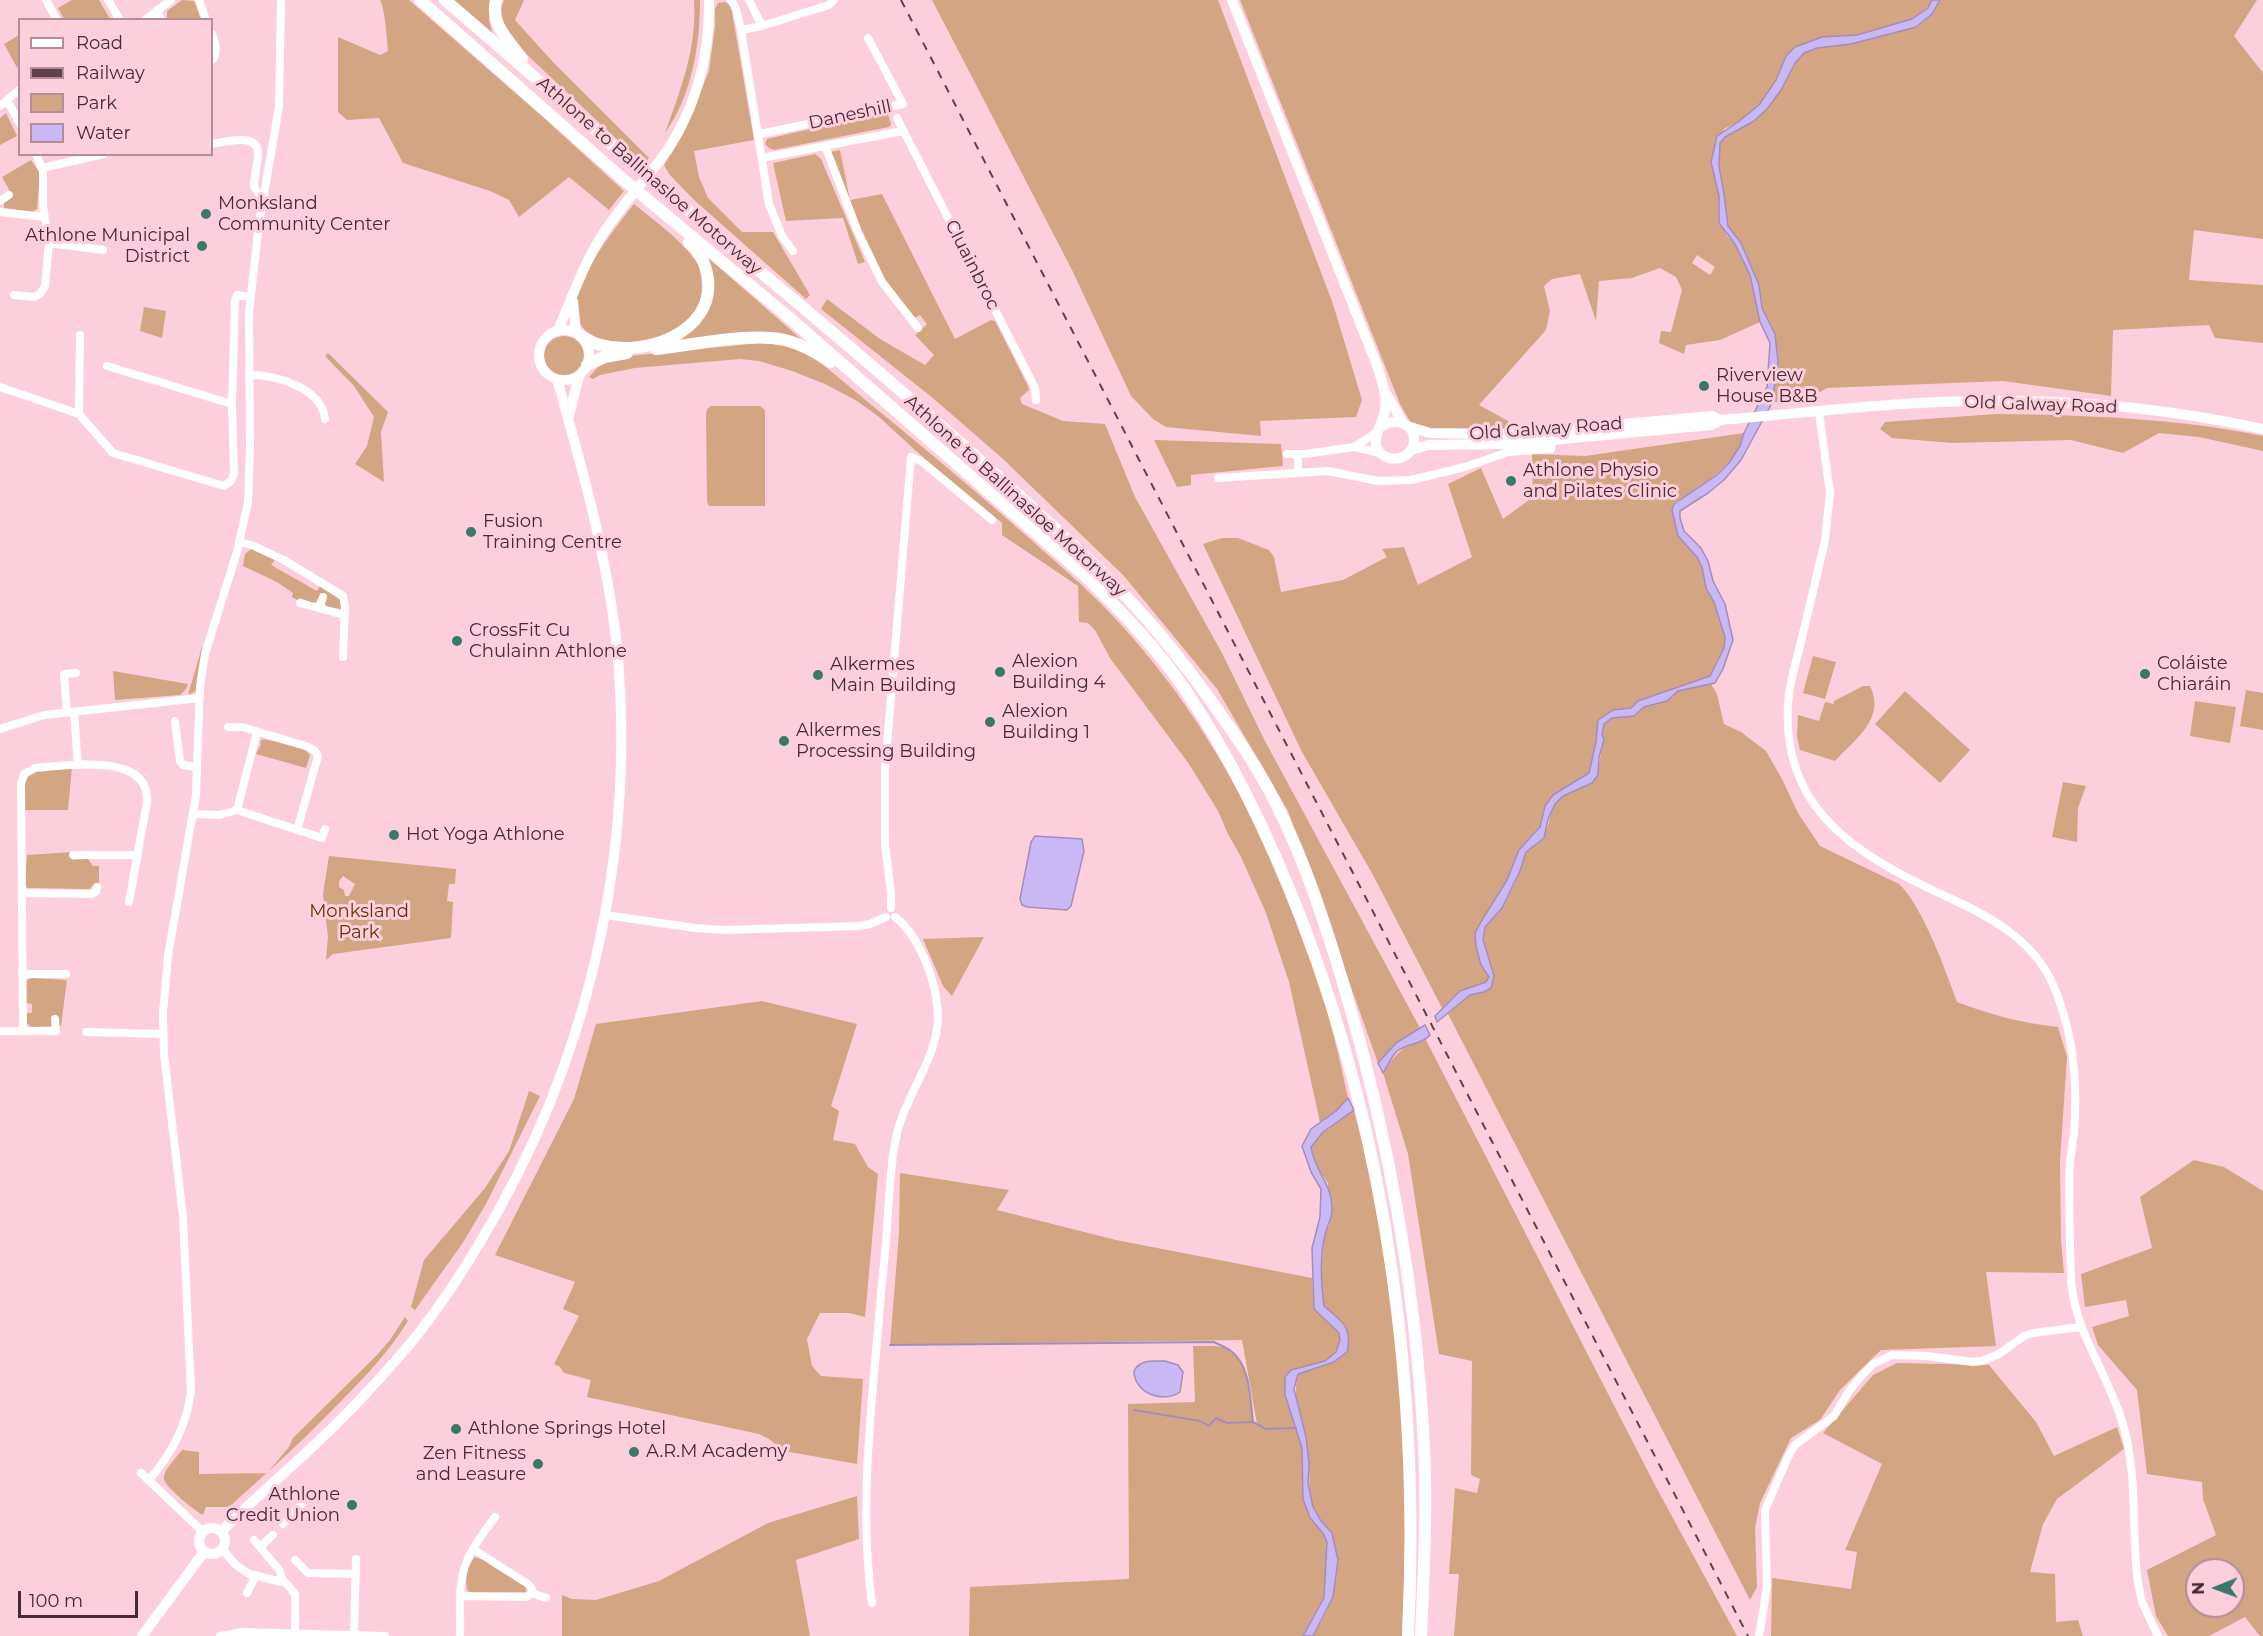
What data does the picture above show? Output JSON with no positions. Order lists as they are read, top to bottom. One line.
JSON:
{"streets":{"highway":["Athlone to Ballinasloe Motorway"],"main road":["Old Galway Road"],"street":["Daneshill","Cluainbroc"]},"parks":["Monksland Park"],"places":["Monksland Community Center","Athlone Municipal District","Riverview House B&B","Athlone Physio and Pilates Clinic","Fusion Training Centre","CrossFit Cu Chulainn Athlone","Alexion Building 4","Coláiste Chiaráin","Alkermes Main Building","Alexion Building 1","Alkermes Processing Building","Hot Yoga Athlone","Athlone Springs Hotel","A.R.M Academy","Zen Fitness and Leasure","Athlone Credit Union"],"legend":["Road","Railway","Park","Water"],"scale_bar":"100 m","north":"left"}
